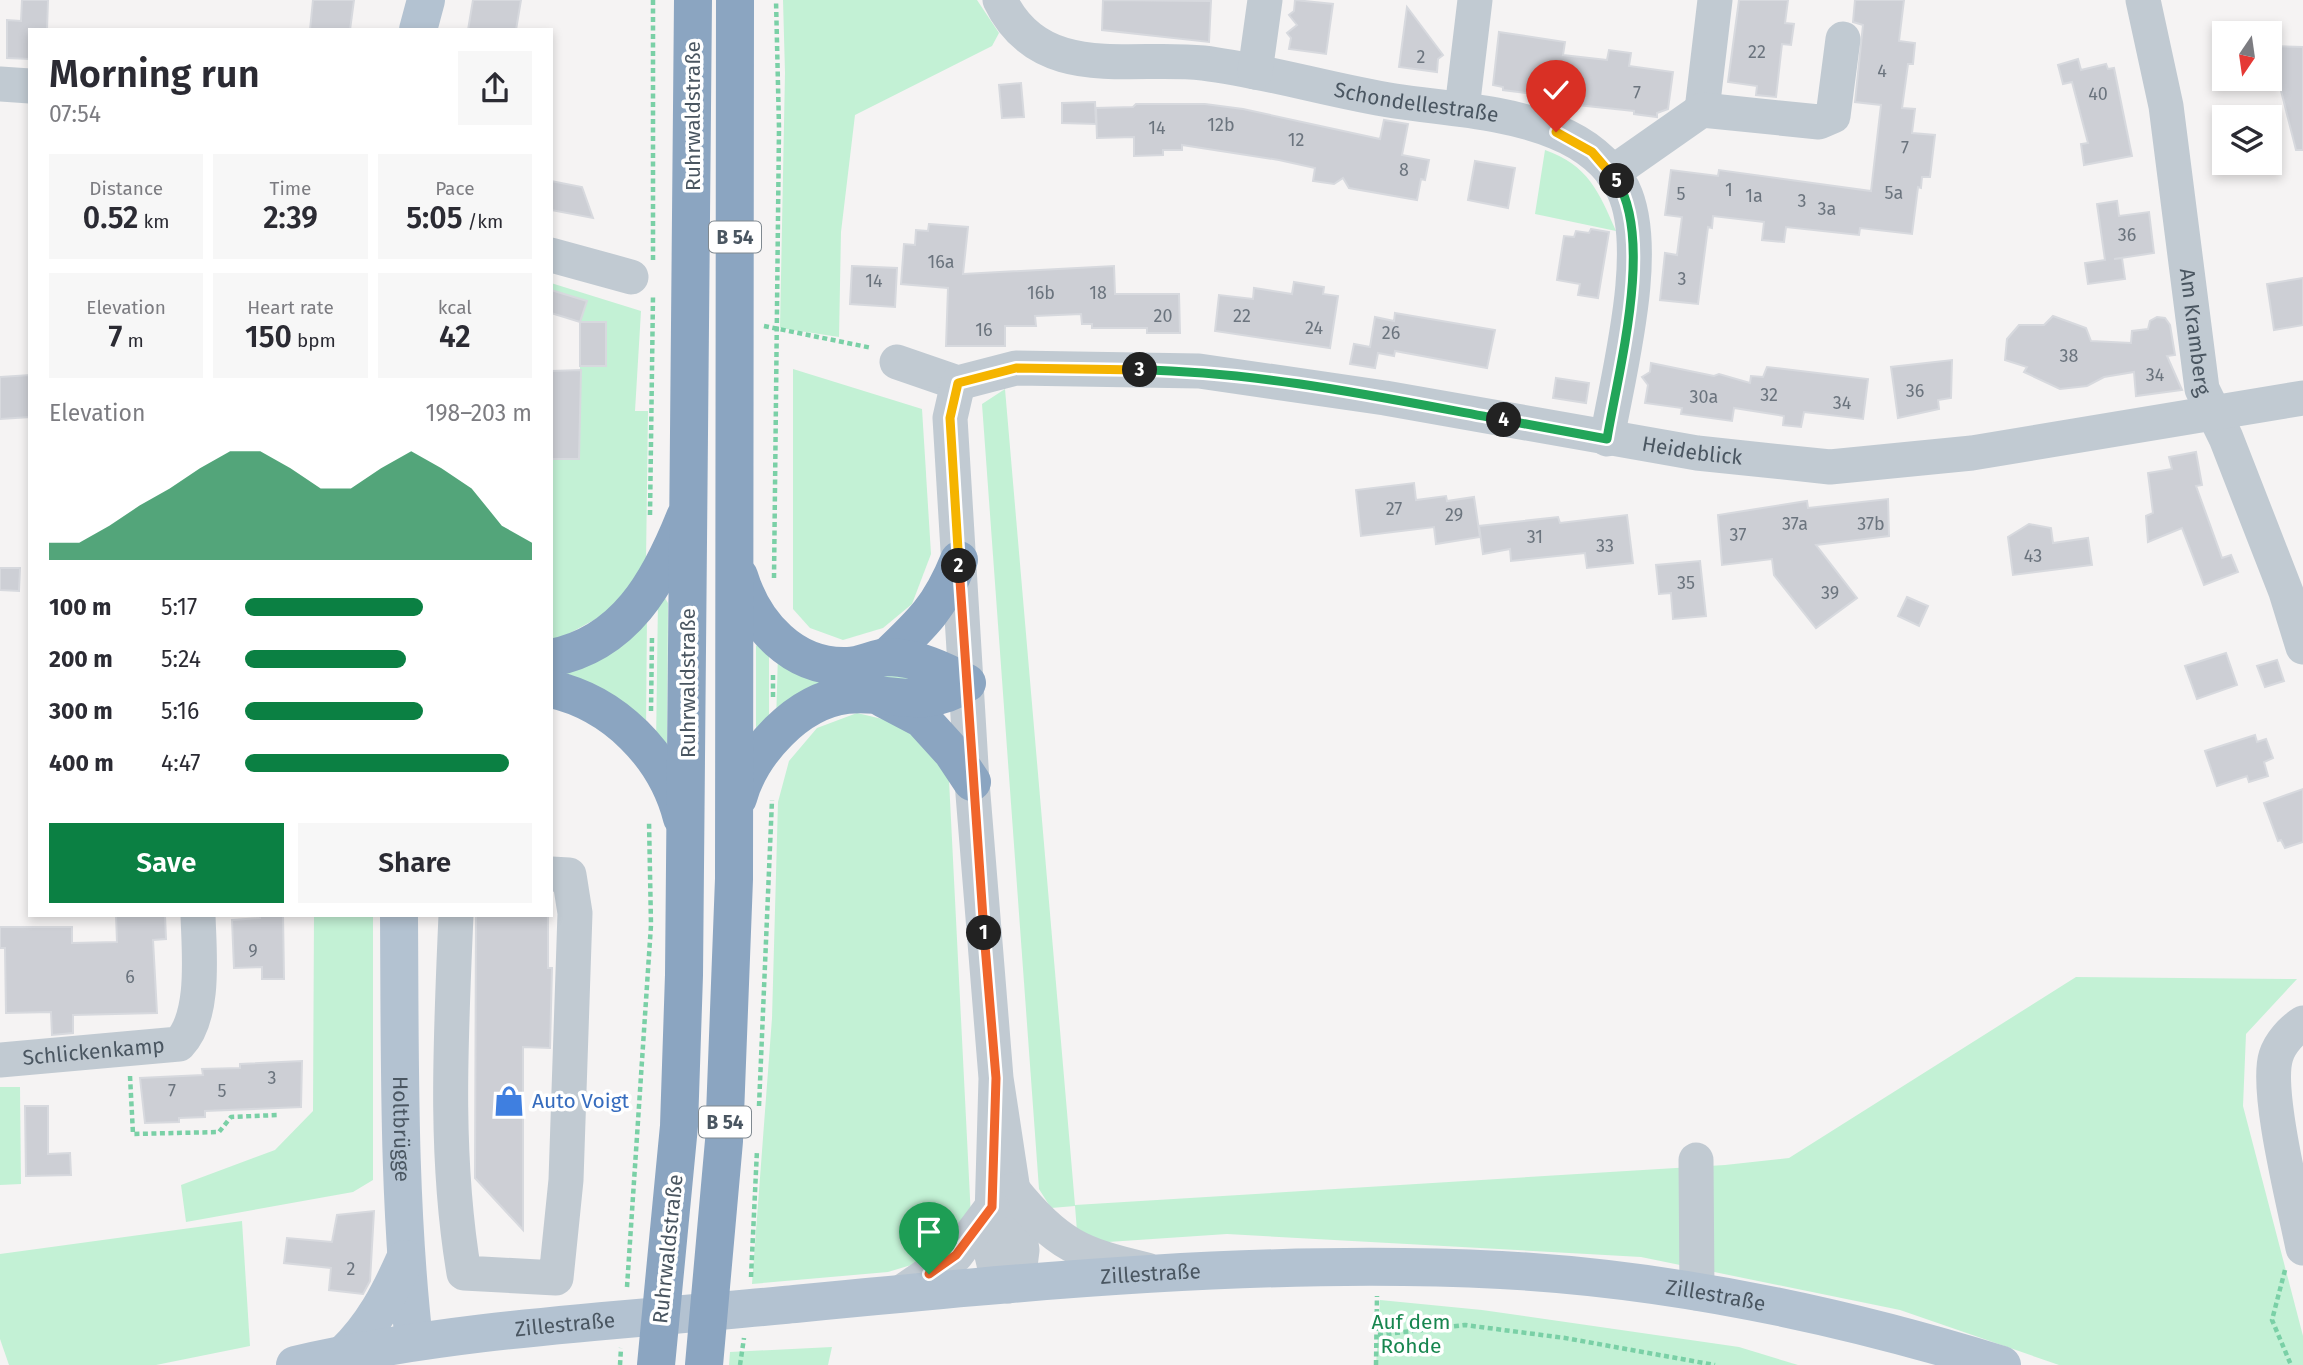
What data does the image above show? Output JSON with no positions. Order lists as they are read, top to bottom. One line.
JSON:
{"streets":{"highway":["Ruhrwaldstraße","B 54"],"main road":["Holtbrügge","Zillestraße"],"street":["Schondellestraße","Am Kramberg","Heideblick","Schlickenkamp"]},"crossings":[["Schondellestraße","Heideblick"],["Am Kramberg","Heideblick"],["Holtbrügge","Zillestraße"]],"parks":["Auf dem Rohde"],"places":{"shop":["Auto Voigt"]},"house_numbers":["22","2","4","7","40","12b","14","12","7","8","1","5a","5","1a","3","3a","36","16a","3","14","16b","18","20","22","24","16","26","38","34","36","32","30a","34","27","29","37a","37b","37","31","33","43","35","39","9","6","3","7","5","2"],"north":"bottom","page":{"heading":["Morning run","07:54"],"stats":[["Distance","0.52 km"],["Time","2:39"],["Pace","5:05 /km"],["Elevation","7 m"],["Heart rate","150 bpm"],["kcal","42"]],"pins":["5","3","4","2","1"],"chart":["Elevation","198–203 m"],"list":[{"name":"100 m","note":"5:17"},{"name":"200 m","note":"5:24"},{"name":"300 m","note":"5:16"},{"name":"400 m","note":"4:47"}],"buttons":["Save","Share"]}}
